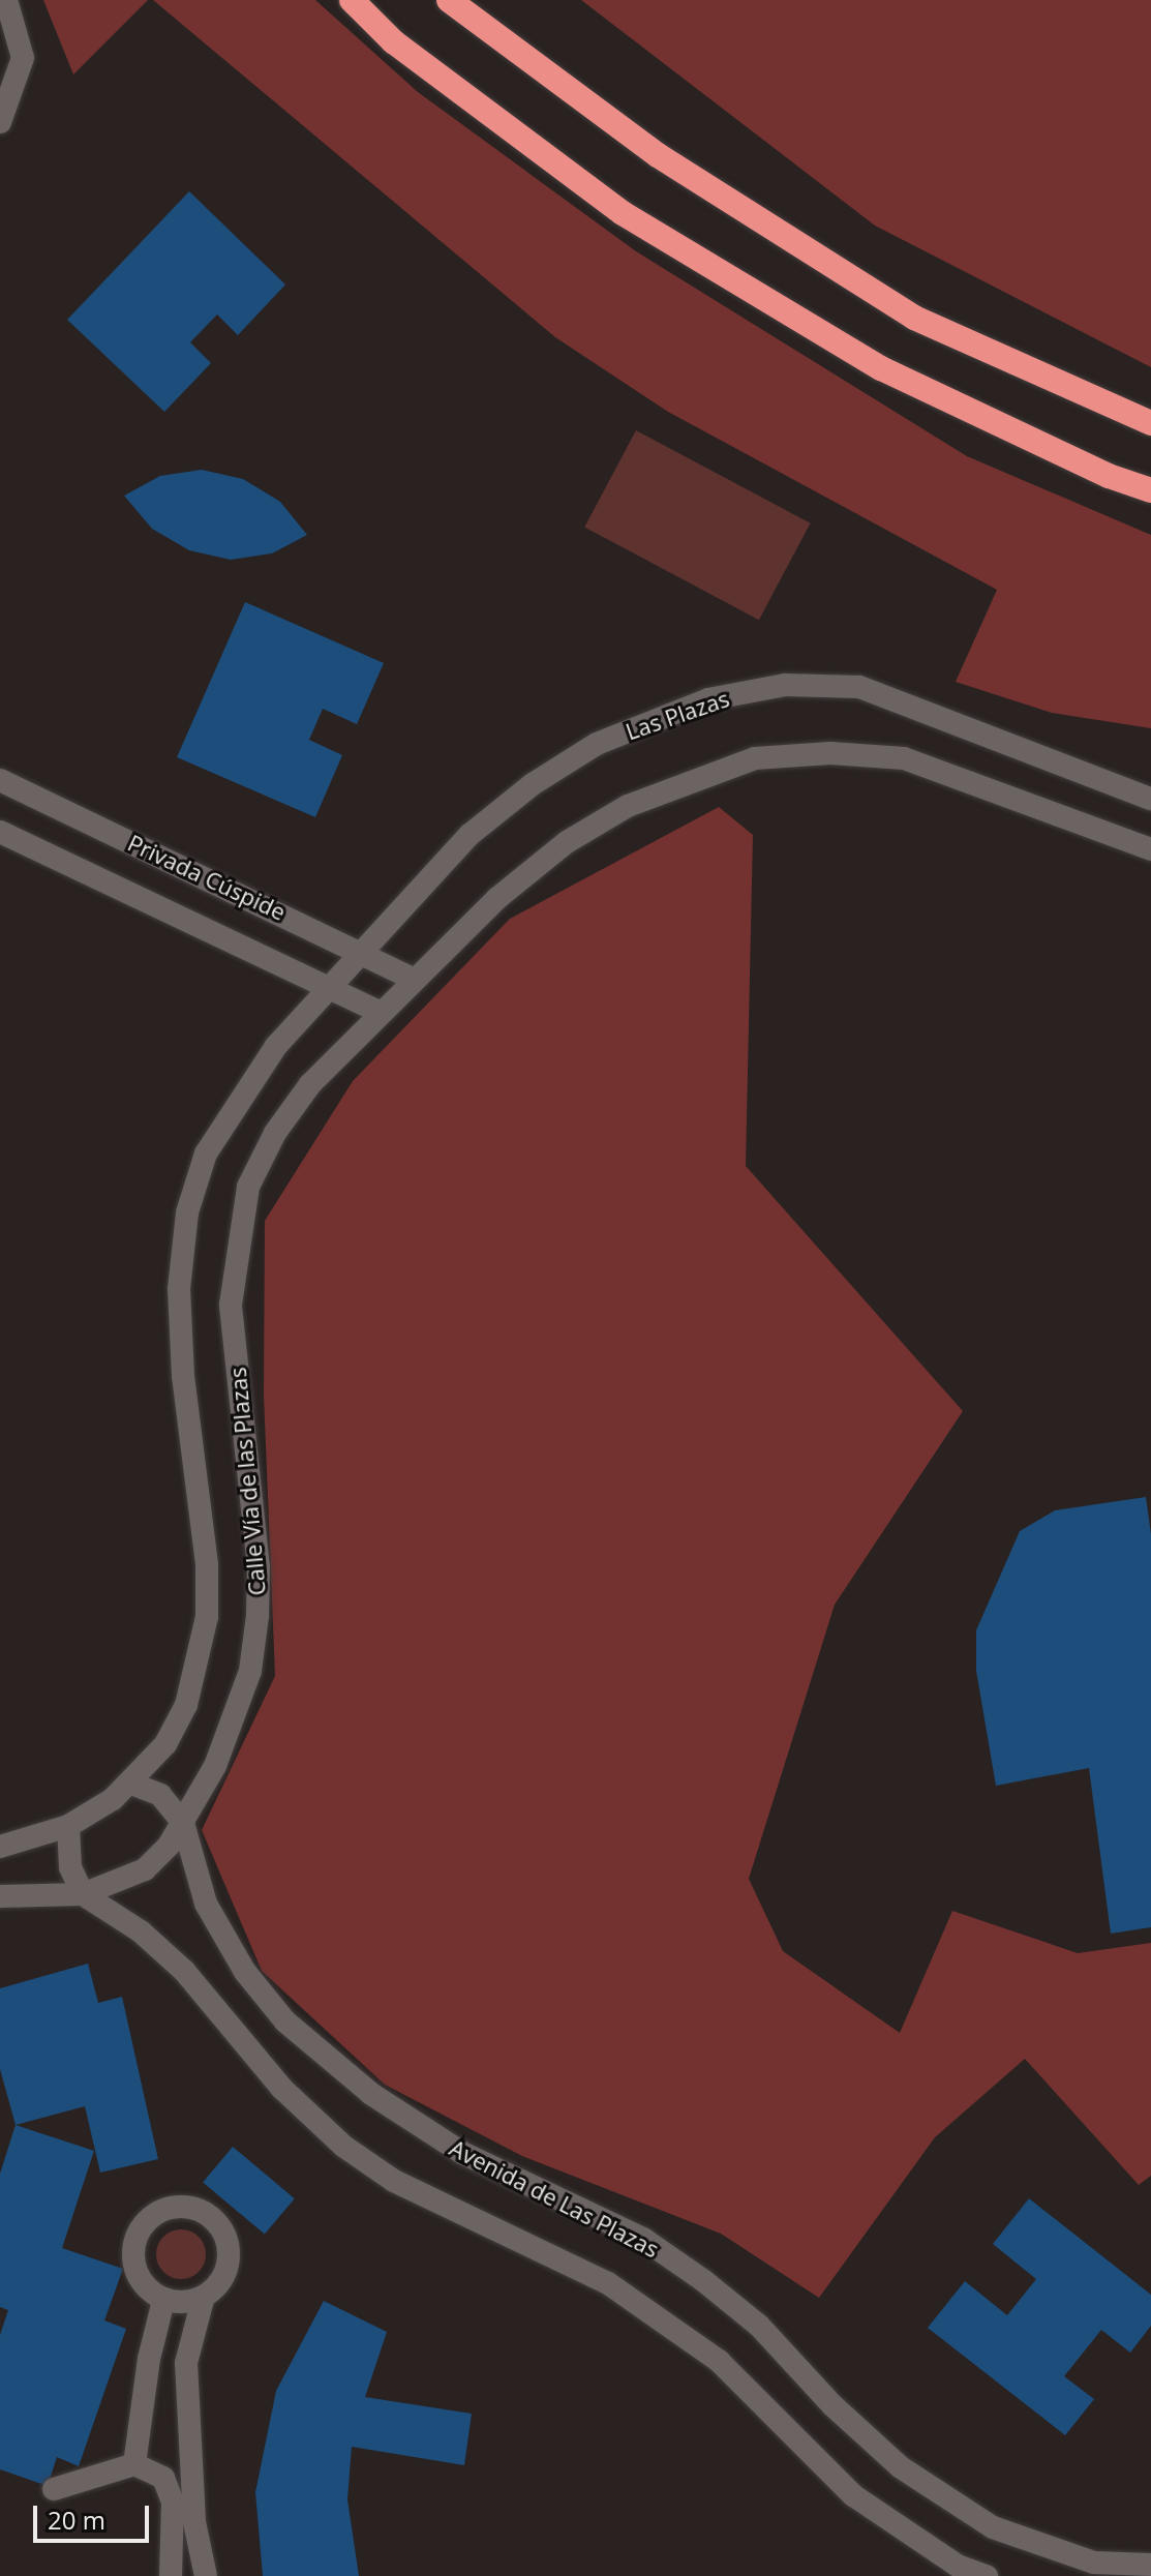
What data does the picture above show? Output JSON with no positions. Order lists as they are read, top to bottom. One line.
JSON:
{"streets":{"street":["Las Plazas","Privada Cúspide","Calle Vía de las Plazas","Avenida de Las Plazas"]},"crossings":[["Las Plazas","Privada Cúspide"],["Las Plazas","Calle Vía de las Plazas"],["Privada Cúspide","Calle Vía de las Plazas"],["Calle Vía de las Plazas","Avenida de Las Plazas"]],"scale_bar":"20 m"}
